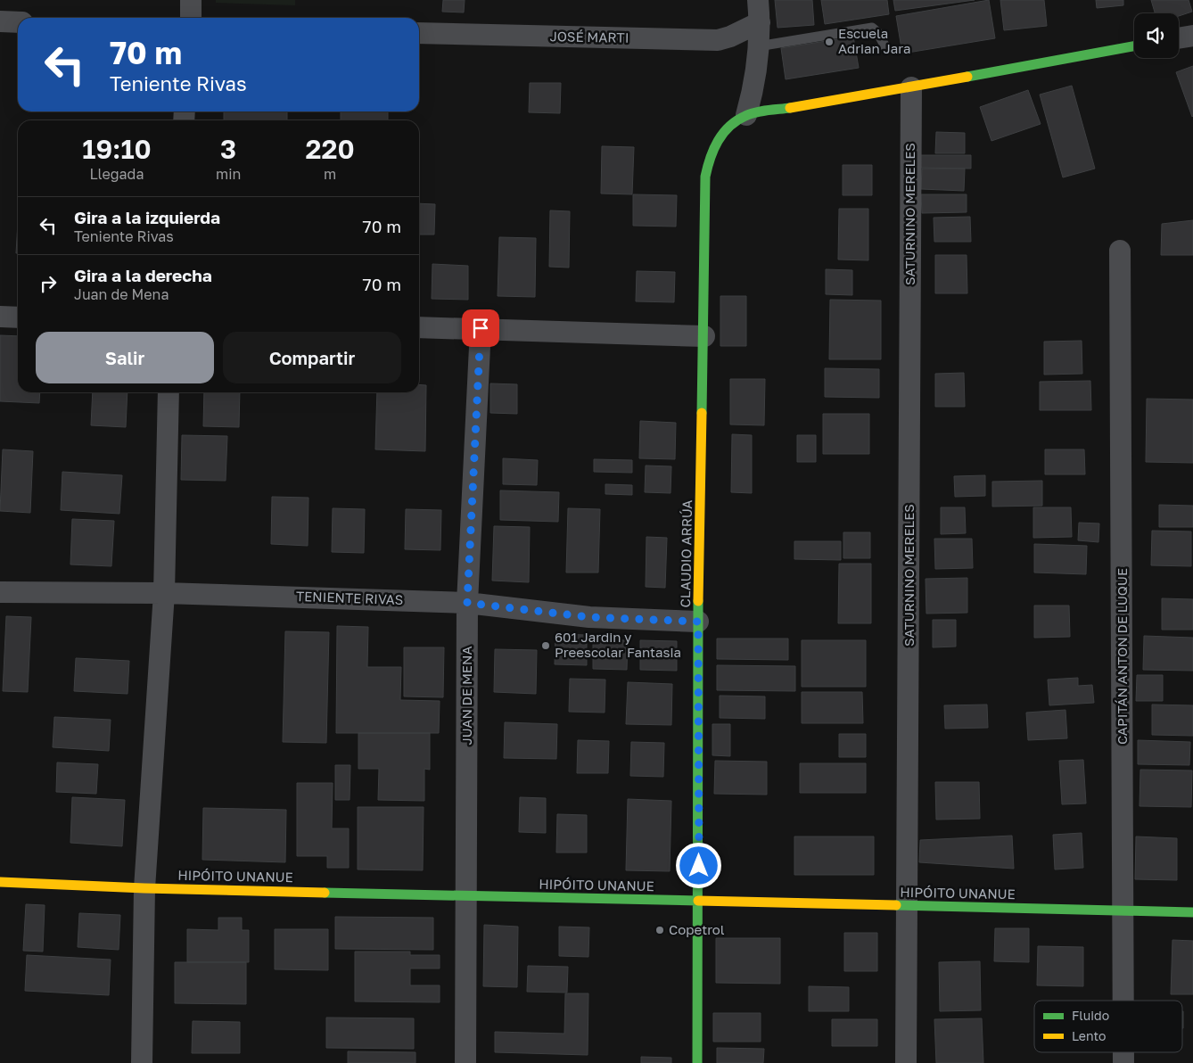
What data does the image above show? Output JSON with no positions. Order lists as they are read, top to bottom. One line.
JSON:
{"streets":{"street":["JOSÉ MARTI","SATURNINO MERELES","CLAUDIO ARRÚA","TENIENTE RIVAS","CAPITÁN ANTON DE LUQUE","JUAN DE MENA","HIPÓITO UNANUE"]},"crossings":[["SATURNINO MERELES","HIPÓITO UNANUE"],["CLAUDIO ARRÚA","TENIENTE RIVAS"],["CLAUDIO ARRÚA","HIPÓITO UNANUE"],["TENIENTE RIVAS","JUAN DE MENA"],["CAPITÁN ANTON DE LUQUE","HIPÓITO UNANUE"],["JUAN DE MENA","HIPÓITO UNANUE"]],"places":["Escuela Adrian Jara","601 Jardin y Preescolar Fantasia","Copetrol"],"legend":["Fluido","Lento"],"page":{"turn":["70 m","Teniente Rivas"],"eta":["19:10","Llegada","3","min","220","m"],"list":[{"name":"Gira a la izquierda","note":"Teniente Rivas","value":"70 m"},{"name":"Gira a la derecha","note":"Juan de Mena","value":"70 m"}],"buttons":["Salir","Compartir"]}}
